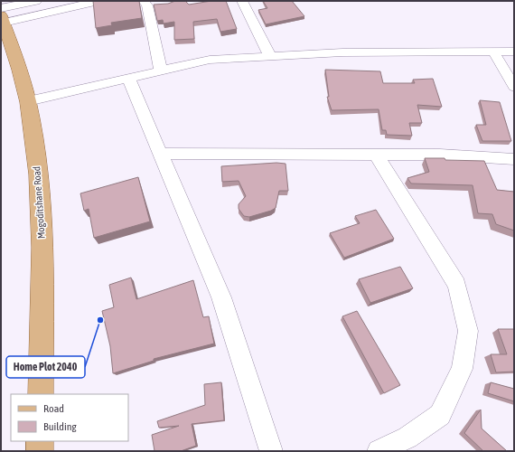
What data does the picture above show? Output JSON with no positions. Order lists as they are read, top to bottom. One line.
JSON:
{"streets":{"main road":["Mogoditshane Road"]},"places":["Home Plot 2040"],"legend":["Road","Building"]}
